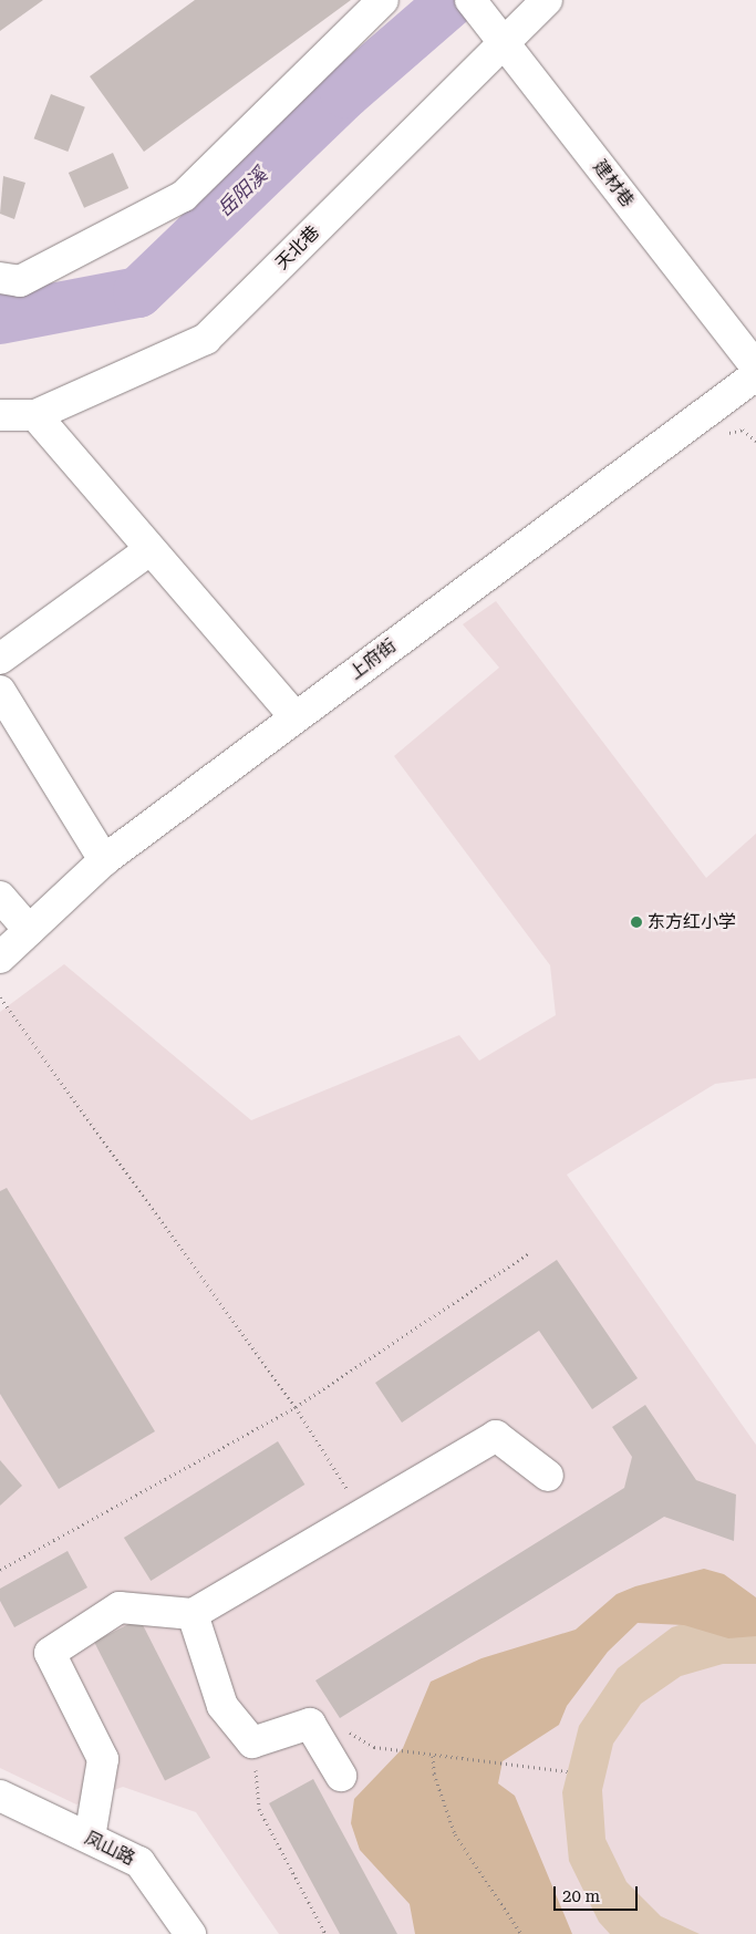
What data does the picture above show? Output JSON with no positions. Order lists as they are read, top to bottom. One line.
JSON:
{"streets":{"street":["建材巷","天北巷","上府街","凤山路"]},"crossings":[["建材巷","天北巷"]],"water":["岳阳溪"],"places":["东方红小学"],"scale_bar":"20 m"}
